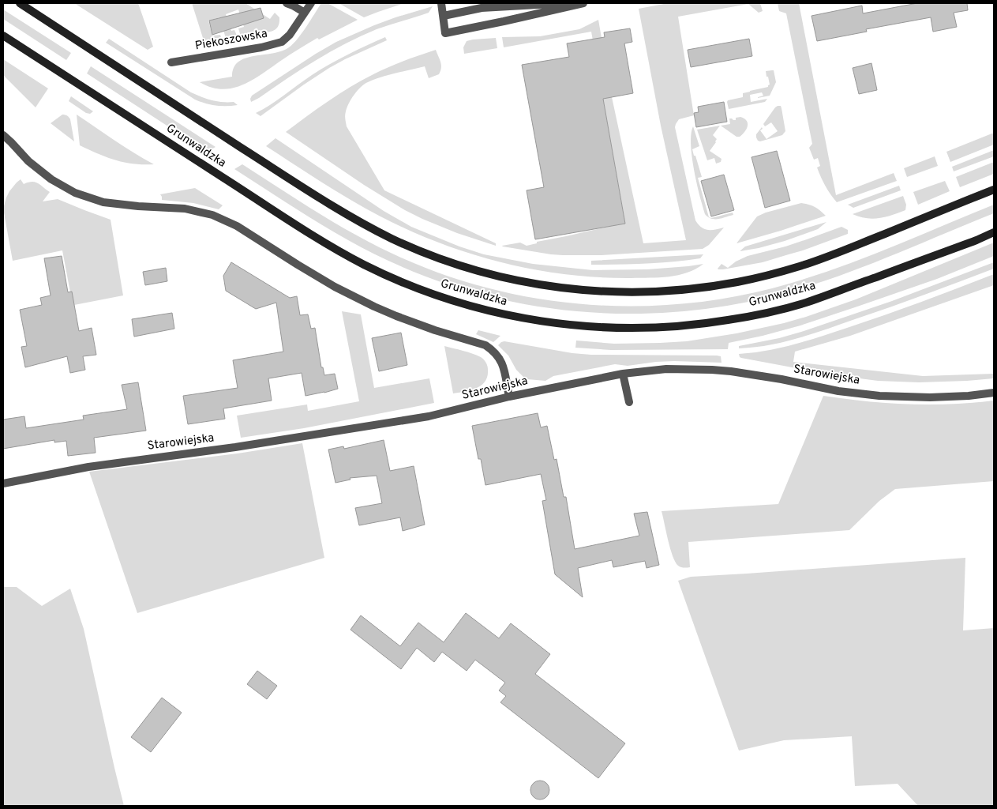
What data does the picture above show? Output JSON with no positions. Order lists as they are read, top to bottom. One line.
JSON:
{"streets":{"main road":["Grunwaldzka"],"street":["Piekoszowska","Starowiejska"]}}
